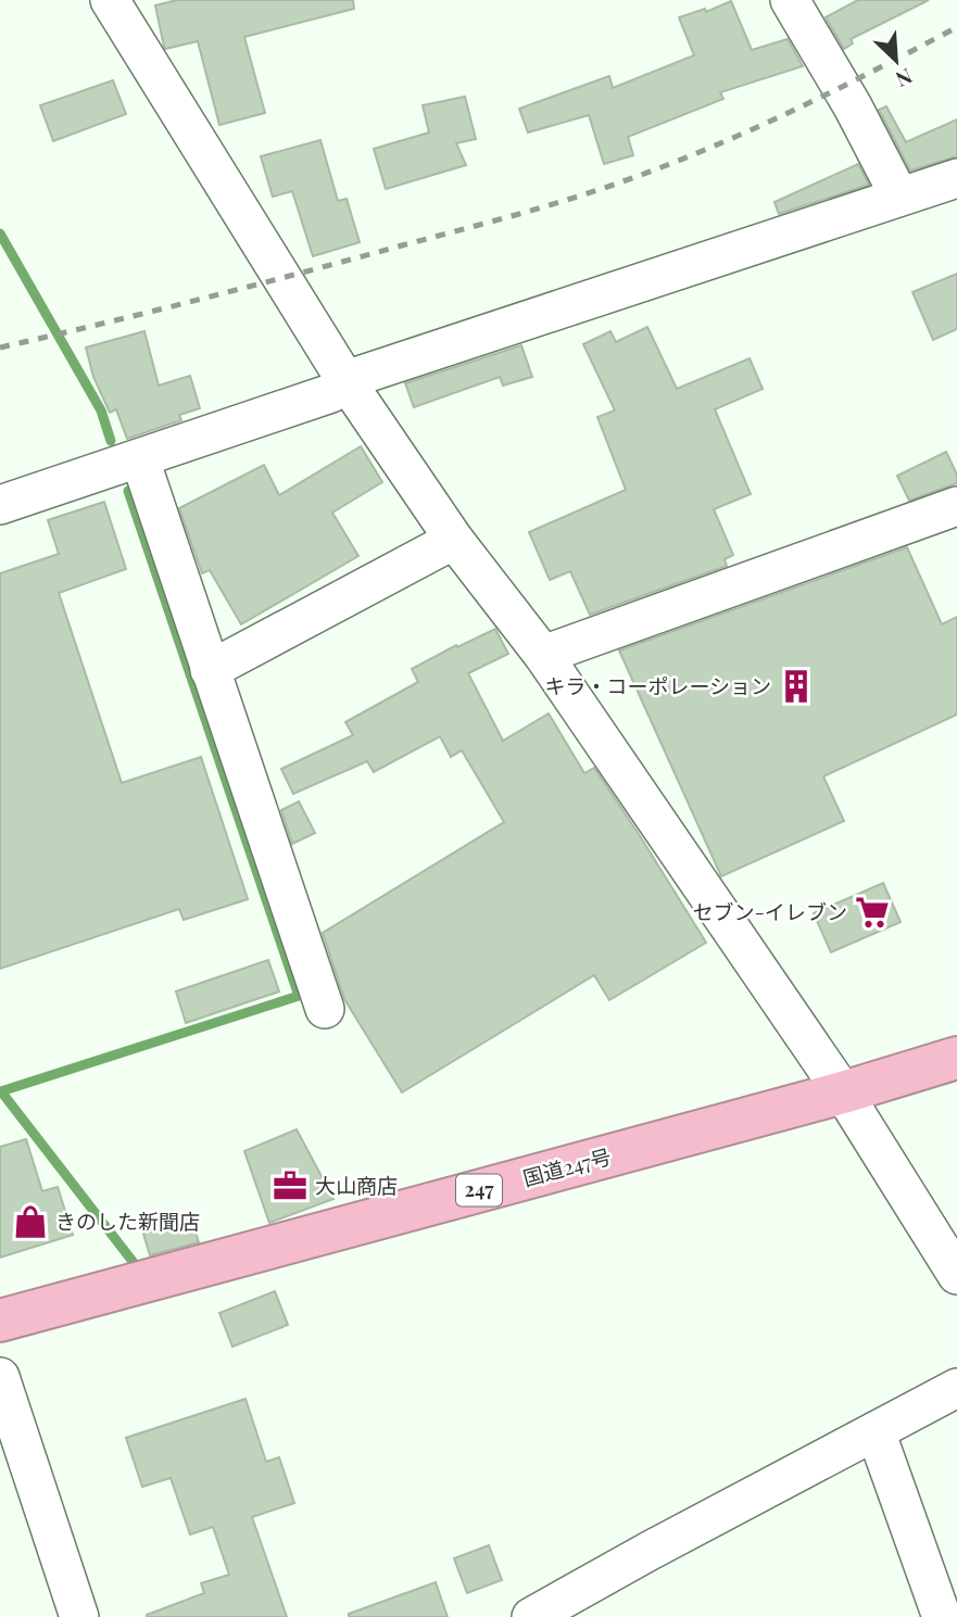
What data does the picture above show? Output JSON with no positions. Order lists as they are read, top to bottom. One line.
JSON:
{"streets":{"highway":["国道247号","247"]},"places":{"building":["キラ・コーポレーション"],"supermarket":["セブン-イレブン"],"office":["大山商店"],"shop":["きのした新聞店"]},"north":"bottom right"}
